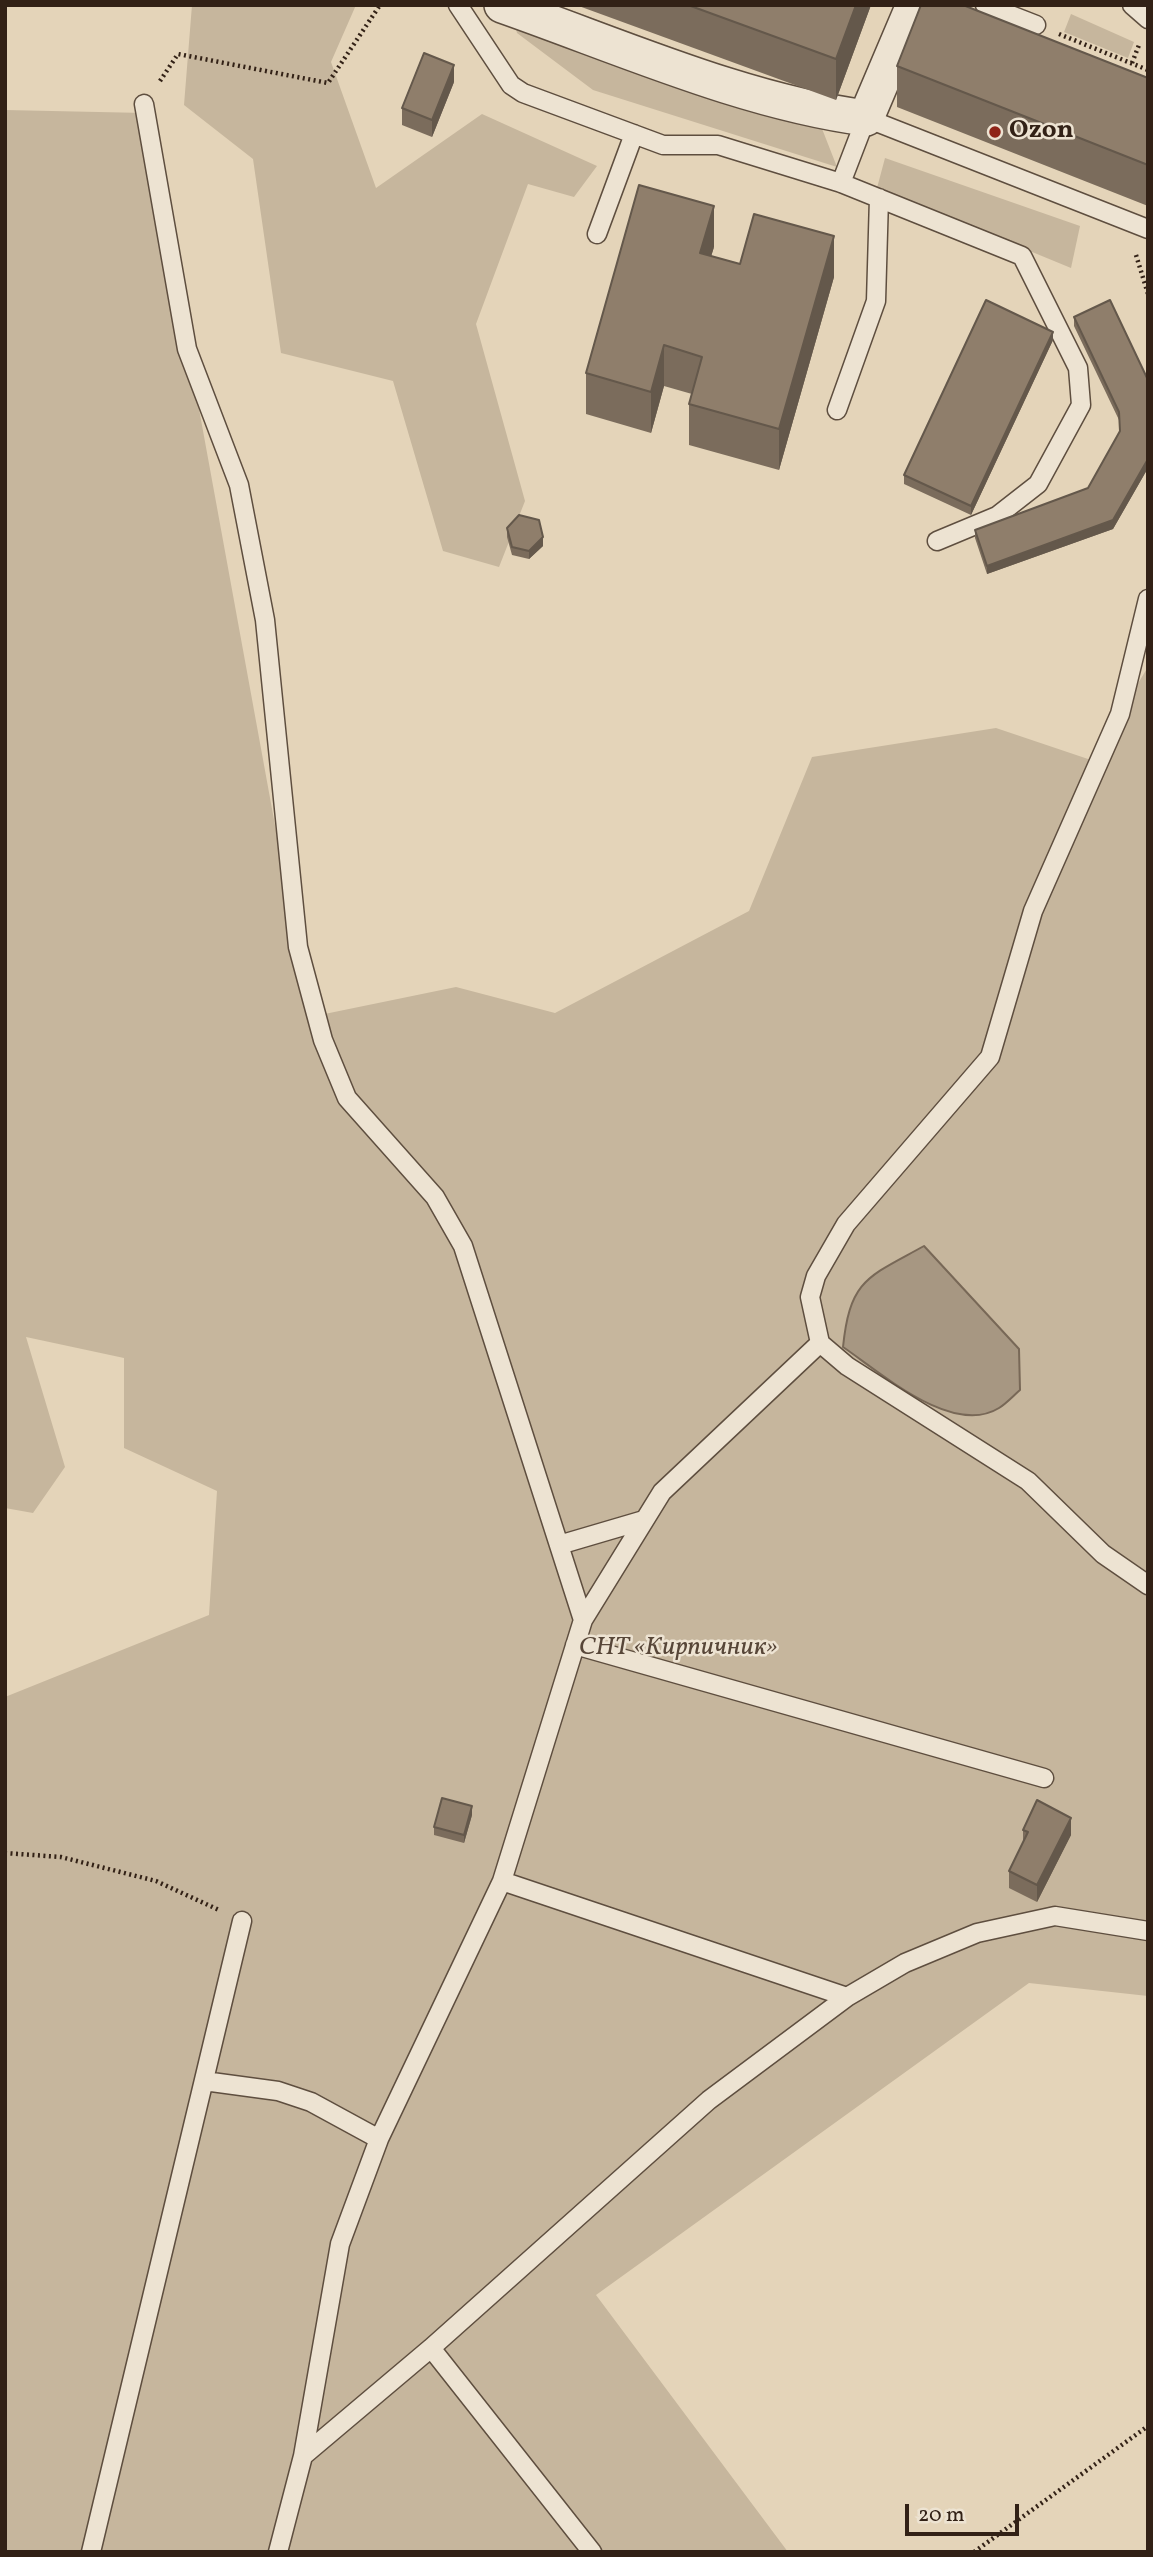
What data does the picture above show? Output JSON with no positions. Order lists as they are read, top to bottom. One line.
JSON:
{"parks":["СНТ «Кирпичник»"],"places":["Ozon"],"scale_bar":"20 m"}
